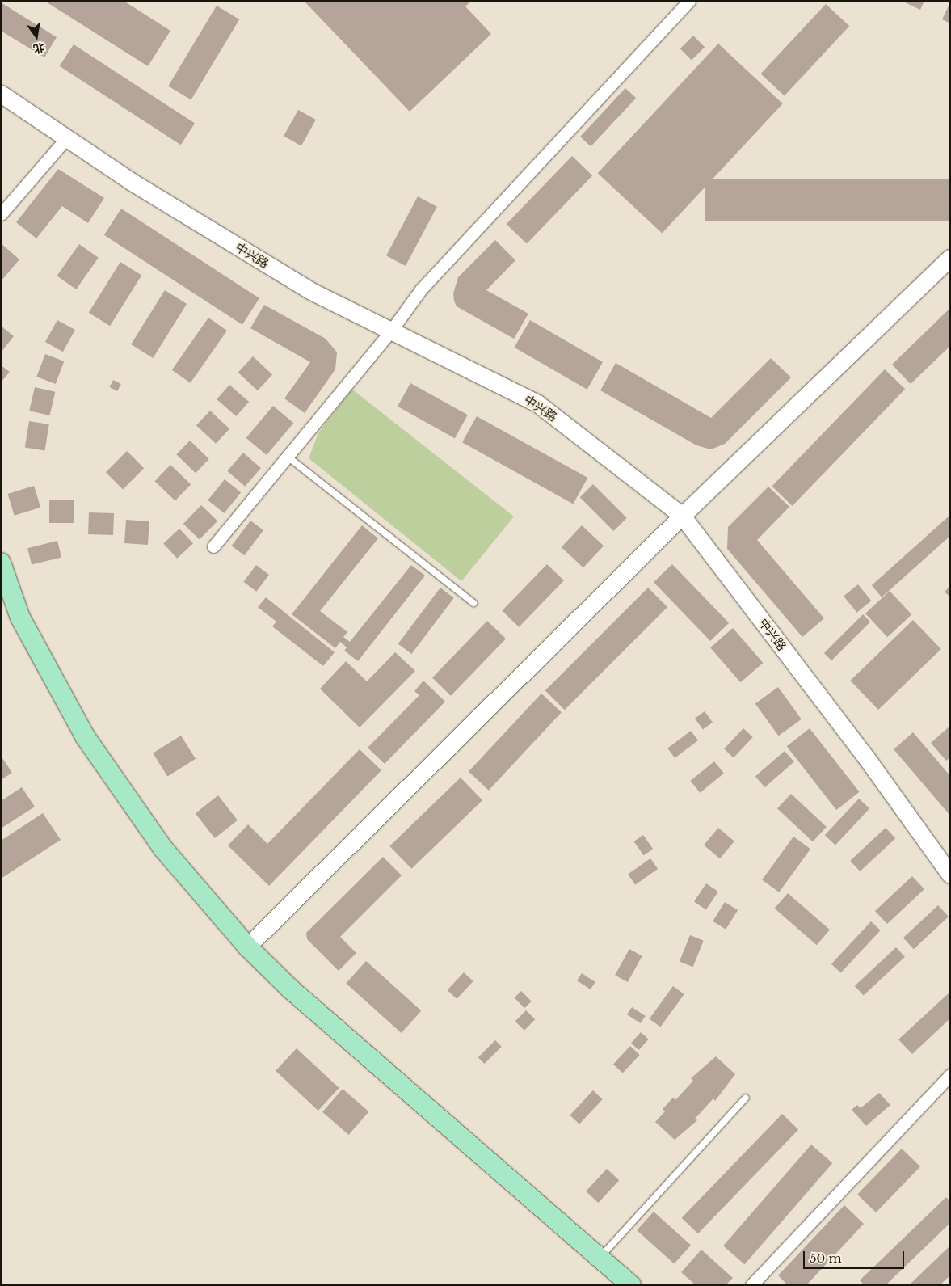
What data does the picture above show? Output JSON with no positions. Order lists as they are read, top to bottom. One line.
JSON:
{"streets":{"main road":["中兴路"]},"scale_bar":"50 m","north":"bottom"}
